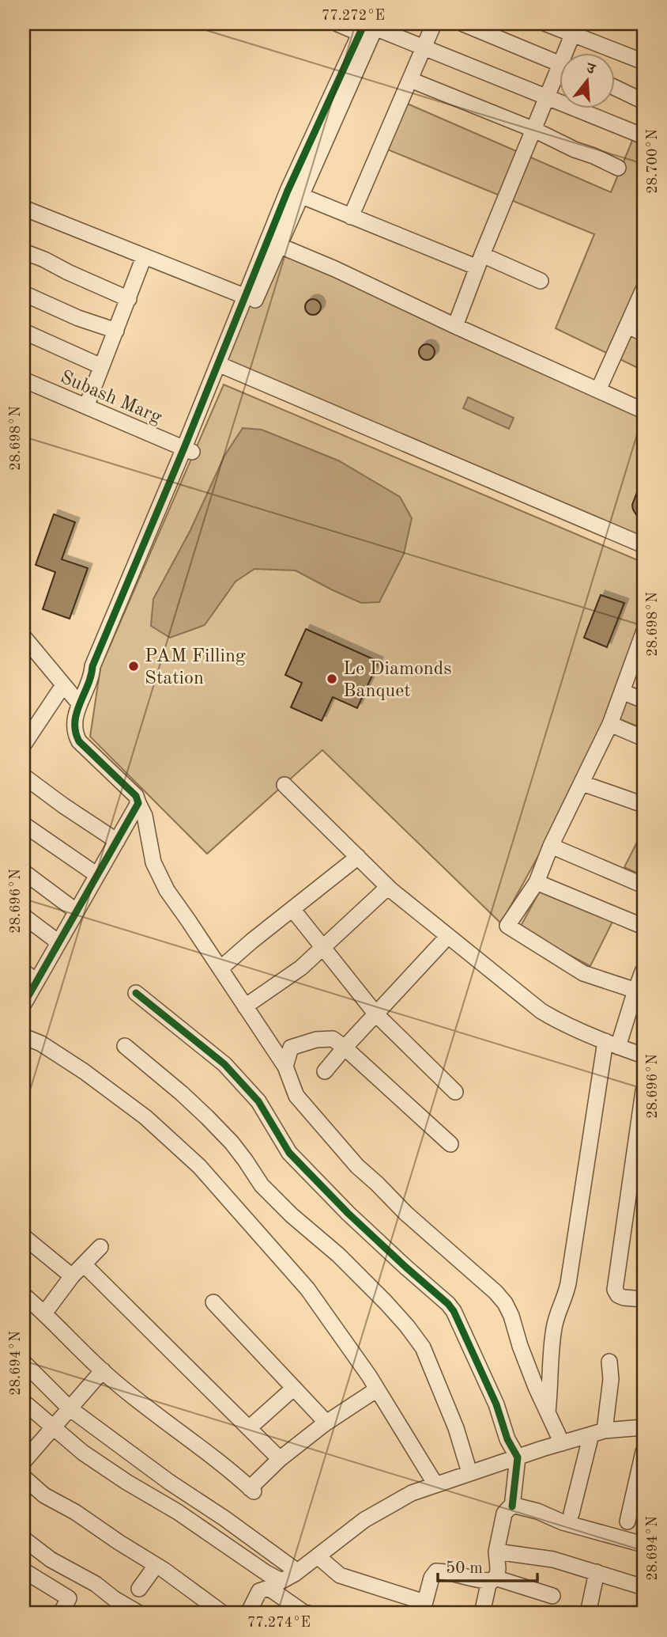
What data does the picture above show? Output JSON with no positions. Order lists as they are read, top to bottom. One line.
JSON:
{"streets":{"street":["Subash Marg"]},"places":["PAM Filling Station","Le Diamonds Banquet"],"scale_bar":"50 m","north":"top","coordinates":["77.272°E","28.700°N","28.698°N","28.696°N","28.694°N","77.274°E"]}
